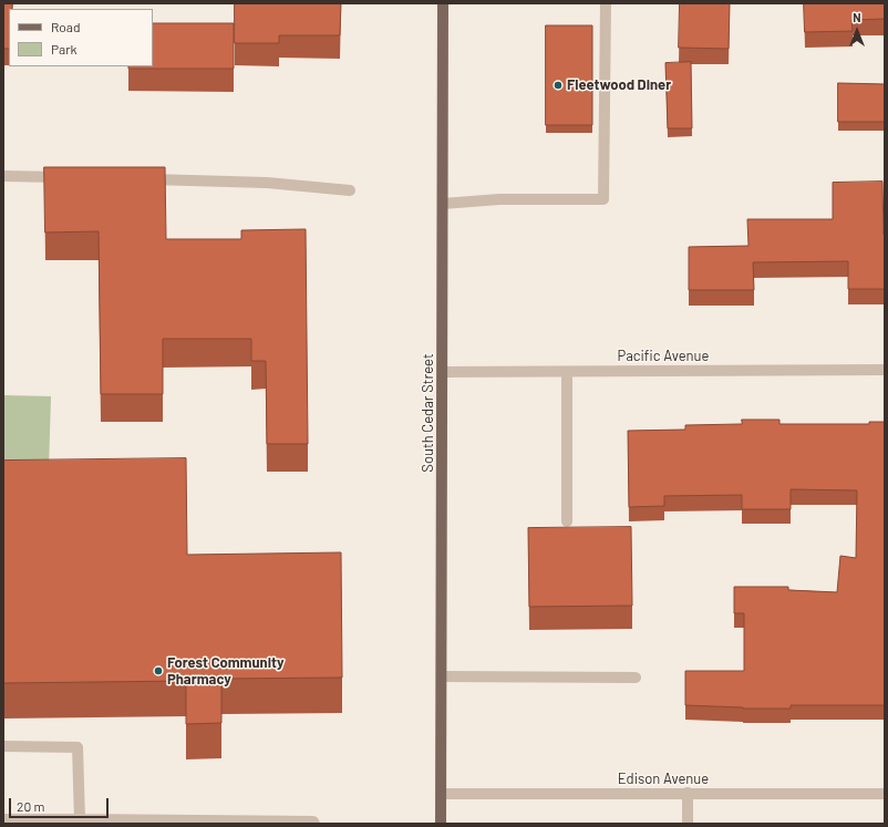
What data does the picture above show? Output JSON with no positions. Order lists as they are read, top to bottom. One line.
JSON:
{"streets":{"main road":["South Cedar Street"],"street":["Pacific Avenue","Edison Avenue"]},"crossings":[["Pacific Avenue","South Cedar Street"],["South Cedar Street","Edison Avenue"]],"places":["Fleetwood Diner","Forest Community Pharmacy"],"legend":["Road","Park"],"scale_bar":"20 m","north":"top"}
